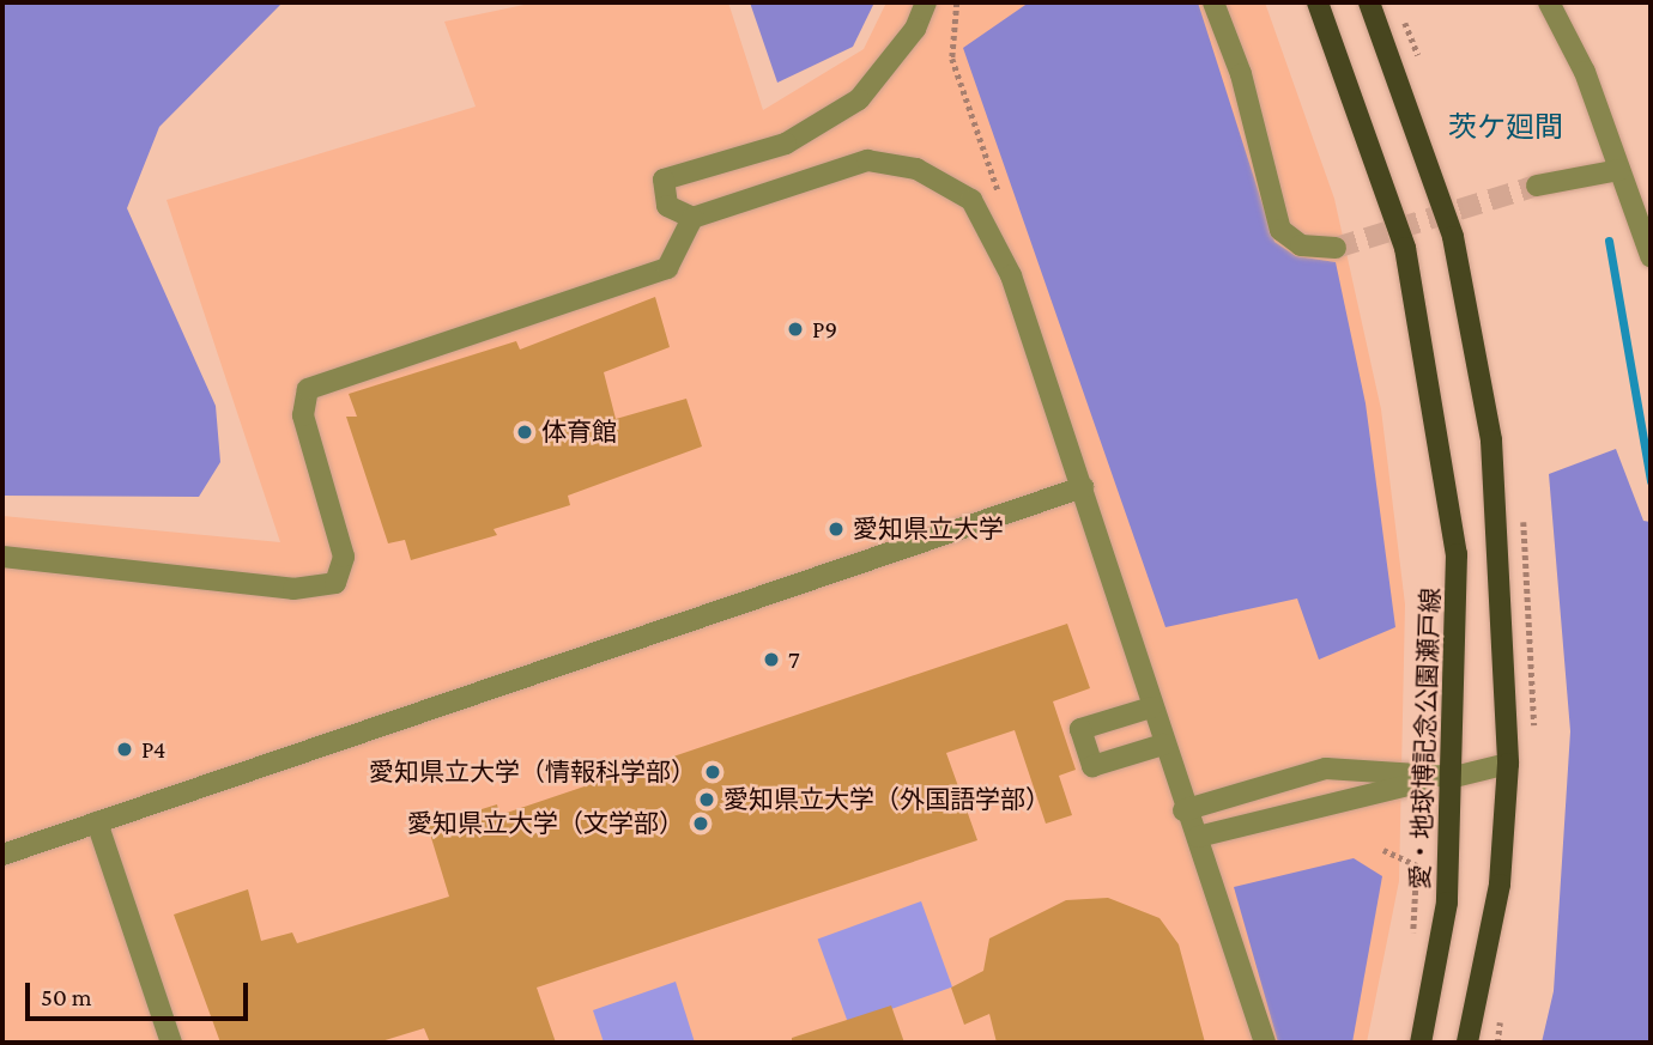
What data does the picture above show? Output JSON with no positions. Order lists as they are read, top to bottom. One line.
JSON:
{"streets":{"main road":["愛・地球博記念公園瀬戸線"]},"districts":["茨ケ廻間"],"places":["P9","体育館","愛知県立大学","7","P4","愛知県立大学（情報科学部）","愛知県立大学（外国語学部）","愛知県立大学（文学部）"],"scale_bar":"50 m"}
